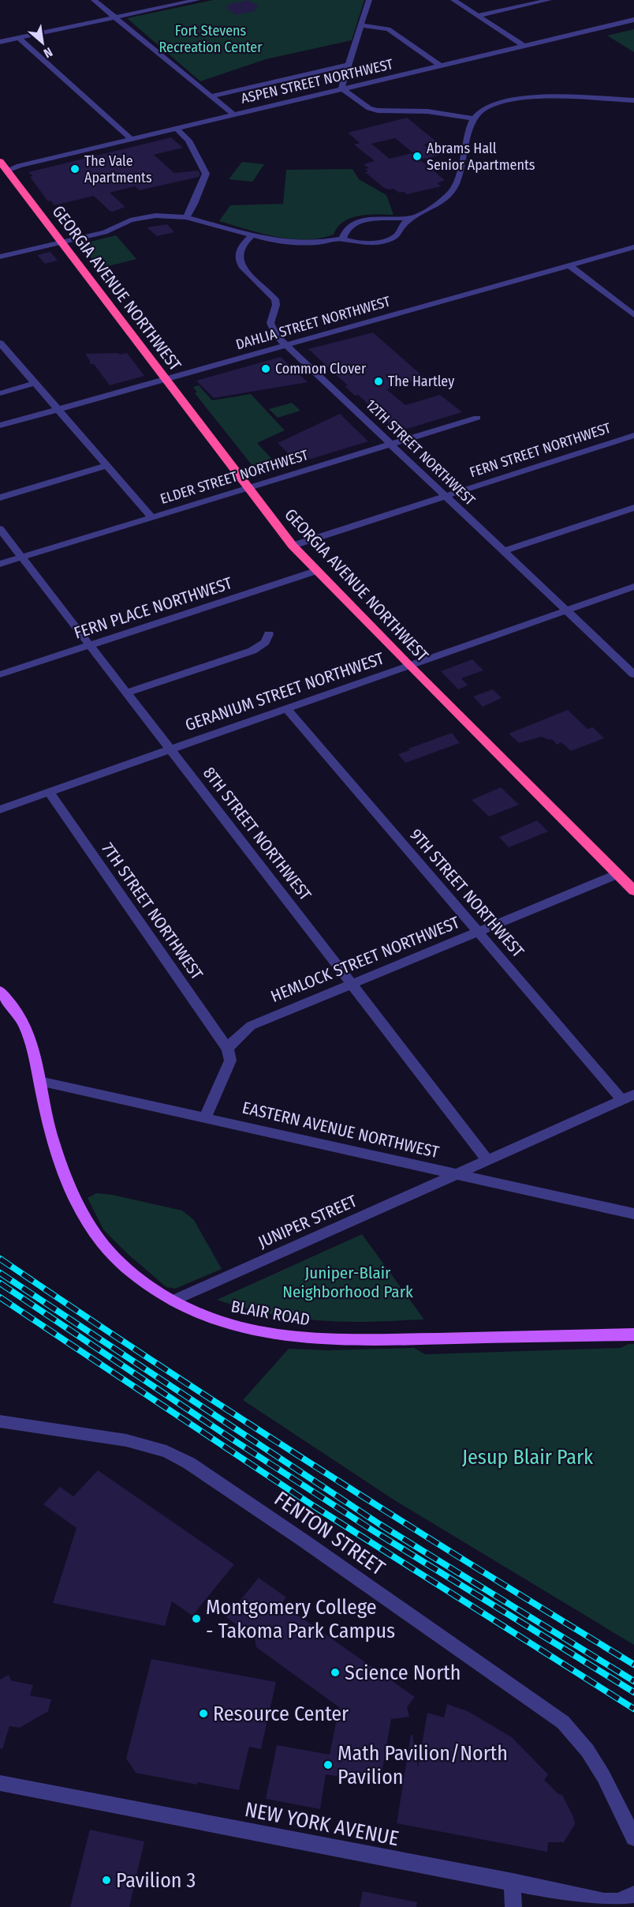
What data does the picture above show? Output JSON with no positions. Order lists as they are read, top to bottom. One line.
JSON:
{"streets":{"highway":["GEORGIA AVENUE NORTHWEST"],"main road":["BLAIR ROAD"],"street":["ASPEN STREET NORTHWEST","DAHLIA STREET NORTHWEST","FERN STREET NORTHWEST","12TH STREET NORTHWEST","ELDER STREET NORTHWEST","FERN PLACE NORTHWEST","GERANIUM STREET NORTHWEST","8TH STREET NORTHWEST","9TH STREET NORTHWEST","7TH STREET NORTHWEST","HEMLOCK STREET NORTHWEST","EASTERN AVENUE NORTHWEST","JUNIPER STREET","FENTON STREET","NEW YORK AVENUE"]},"crossings":[["ASPEN STREET NORTHWEST","GEORGIA AVENUE NORTHWEST"],["GEORGIA AVENUE NORTHWEST","DAHLIA STREET NORTHWEST"],["GEORGIA AVENUE NORTHWEST","FERN STREET NORTHWEST"],["GEORGIA AVENUE NORTHWEST","ELDER STREET NORTHWEST"],["GEORGIA AVENUE NORTHWEST","FERN PLACE NORTHWEST"],["GEORGIA AVENUE NORTHWEST","GERANIUM STREET NORTHWEST"],["GEORGIA AVENUE NORTHWEST","HEMLOCK STREET NORTHWEST"],["DAHLIA STREET NORTHWEST","12TH STREET NORTHWEST"],["FERN STREET NORTHWEST","12TH STREET NORTHWEST"],["12TH STREET NORTHWEST","ELDER STREET NORTHWEST"],["12TH STREET NORTHWEST","GERANIUM STREET NORTHWEST"],["ELDER STREET NORTHWEST","8TH STREET NORTHWEST"],["FERN PLACE NORTHWEST","8TH STREET NORTHWEST"],["GERANIUM STREET NORTHWEST","8TH STREET NORTHWEST"],["GERANIUM STREET NORTHWEST","9TH STREET NORTHWEST"],["GERANIUM STREET NORTHWEST","7TH STREET NORTHWEST"],["8TH STREET NORTHWEST","HEMLOCK STREET NORTHWEST"],["8TH STREET NORTHWEST","JUNIPER STREET"],["9TH STREET NORTHWEST","HEMLOCK STREET NORTHWEST"],["9TH STREET NORTHWEST","JUNIPER STREET"],["7TH STREET NORTHWEST","HEMLOCK STREET NORTHWEST"],["EASTERN AVENUE NORTHWEST","JUNIPER STREET"],["EASTERN AVENUE NORTHWEST","BLAIR ROAD"],["JUNIPER STREET","BLAIR ROAD"]],"parks":["Fort Stevens Recreation Center","Juniper-Blair Neighborhood Park","Jesup Blair Park"],"places":["Abrams Hall Senior Apartments","The Vale Apartments","Common Clover","The Hartley","Montgomery College - Takoma Park Campus","Science North","Resource Center","Math Pavilion/North Pavilion","Pavilion 3"],"north":"bottom right"}
